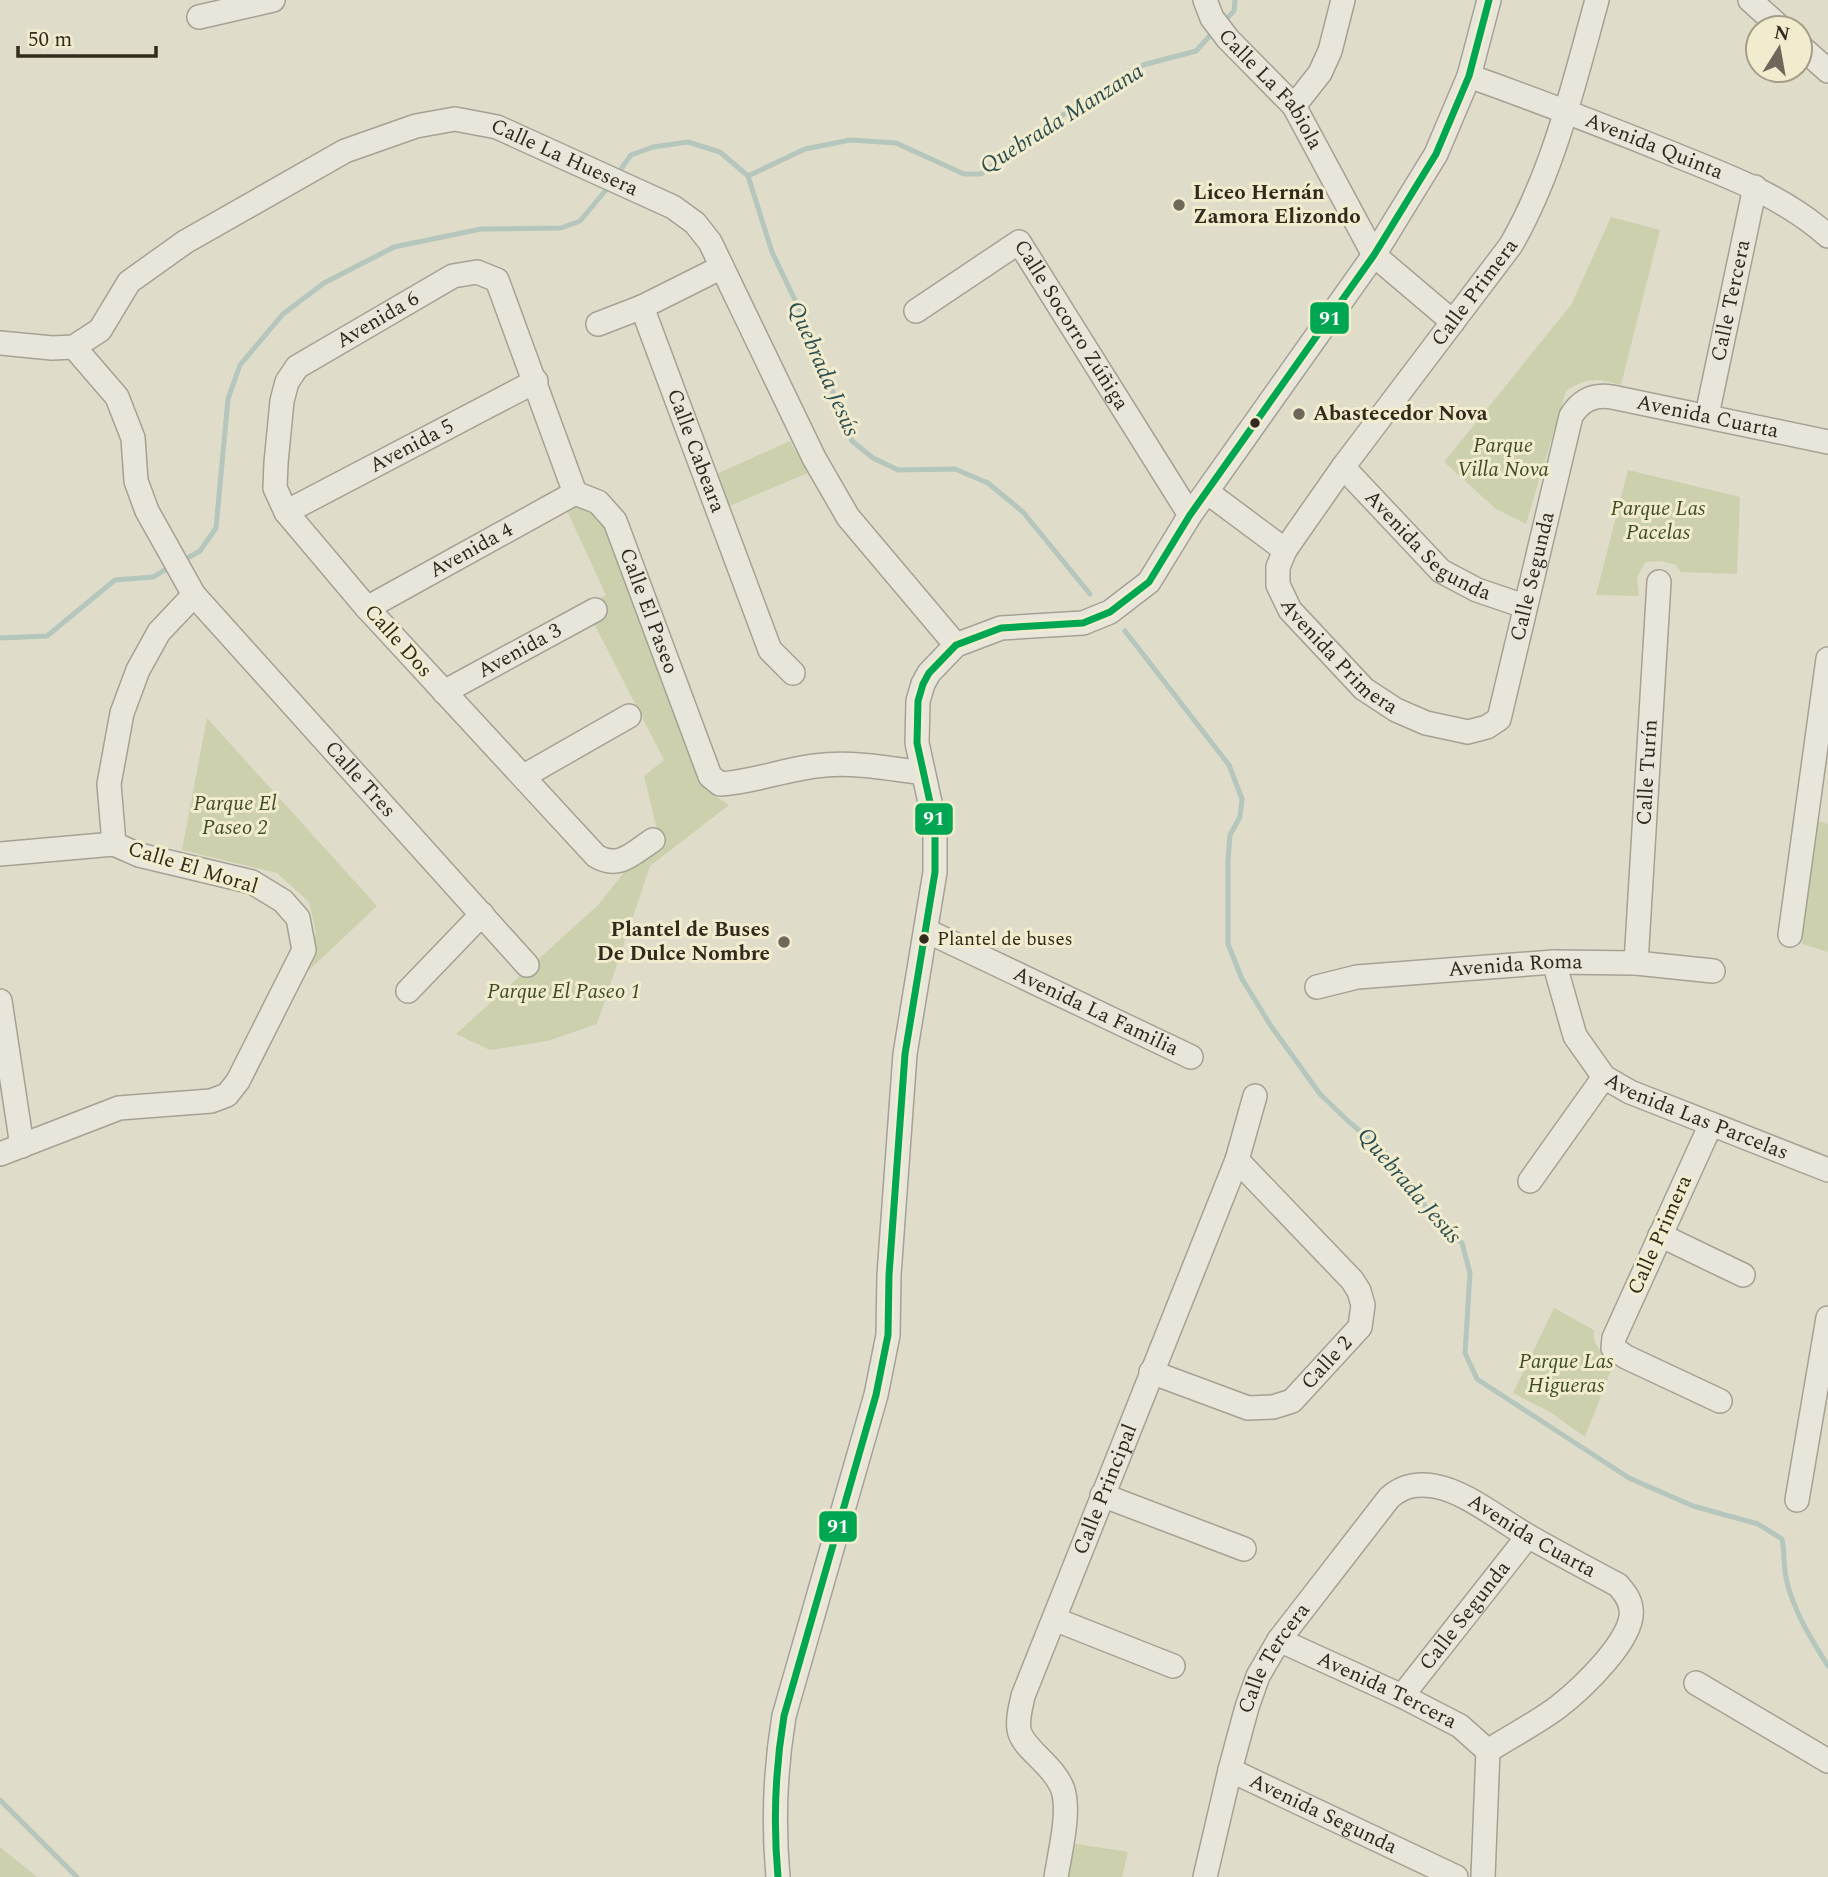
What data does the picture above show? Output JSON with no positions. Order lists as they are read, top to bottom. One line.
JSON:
{"streets":{"street":["Calle La Fabiola","Avenida Quinta","Calle La Huesera","Calle Primera","Calle Tercera","Avenida 6","Calle Socorro Zúñiga","Avenida Cuarta","Avenida 5","Calle Cabeara","Avenida Segunda","Avenida 4","Calle Segunda","Calle El Paseo","Calle Dos","Avenida 3","Avenida Primera","Calle Turín","Calle Tres","Calle El Moral","Avenida Roma","Avenida La Familia","Avenida Las Parcelas","Calle 2","Calle Principal","Avenida Tercera"]},"crossings":[["Avenida Quinta","Calle Primera"],["Avenida Quinta","Calle Tercera"],["Calle Primera","Avenida Segunda"],["Calle Primera","Avenida Primera"],["Calle Primera","Avenida Las Parcelas"],["Calle Tercera","Avenida Cuarta"],["Calle Tercera","Avenida Segunda"],["Calle Tercera","Avenida Tercera"],["Avenida 6","Avenida 5"],["Avenida 6","Calle Dos"],["Avenida Cuarta","Calle Segunda"],["Avenida Cuarta","Avenida Tercera"],["Avenida 5","Calle Dos"],["Avenida Segunda","Calle Segunda"],["Avenida 4","Calle El Paseo"],["Avenida 4","Calle Dos"],["Calle Segunda","Avenida Primera"],["Calle Segunda","Avenida Tercera"],["Calle Dos","Avenida 3"],["Calle Turín","Avenida Roma"],["Calle Tres","Calle El Moral"],["Avenida Roma","Avenida Las Parcelas"],["Calle 2","Calle Principal"]],"water":["Quebrada Manzana","Quebrada Jesús"],"parks":["Parque Villa Nova","Parque Las Pacelas","Parque El Paseo 2","Parque El Paseo 1","Parque Las Higueras"],"places":["Liceo Hernán Zamora Elizondo","Abastecedor Nova","Plantel de buses","Plantel de Buses De Dulce Nombre"],"lines":["transit line 91"],"scale_bar":"50 m","north":"top"}
